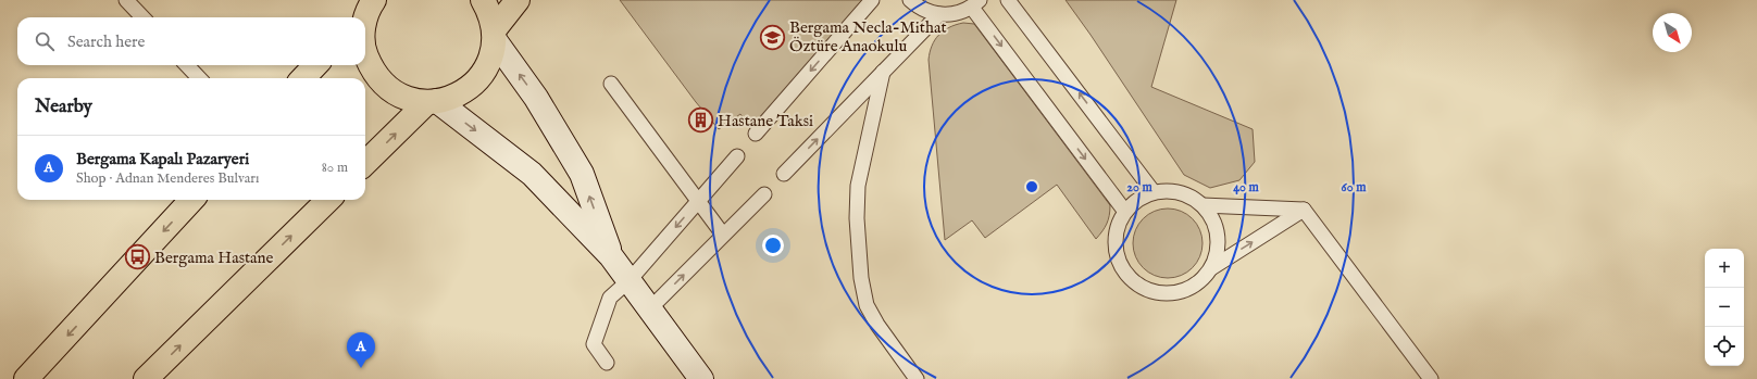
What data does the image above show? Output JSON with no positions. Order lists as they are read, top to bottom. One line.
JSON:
{"places":{"school or university":["Bergama Necla-Mithat Öztüre Anaokulu"],"building":["Hastane Taksi"],"bus stop":["Bergama Hastane"]},"north":"bottom right","page":{"search":"Search here","heading":"Nearby","list":[{"mark":"A","name":"Bergama Kapalı Pazaryeri","note":"Shop · Adnan Menderes Bulvarı","value":"80 m"}],"map_buttons":["+","−"],"pins":"A"},"rings":["20 m","40 m","60 m"]}
